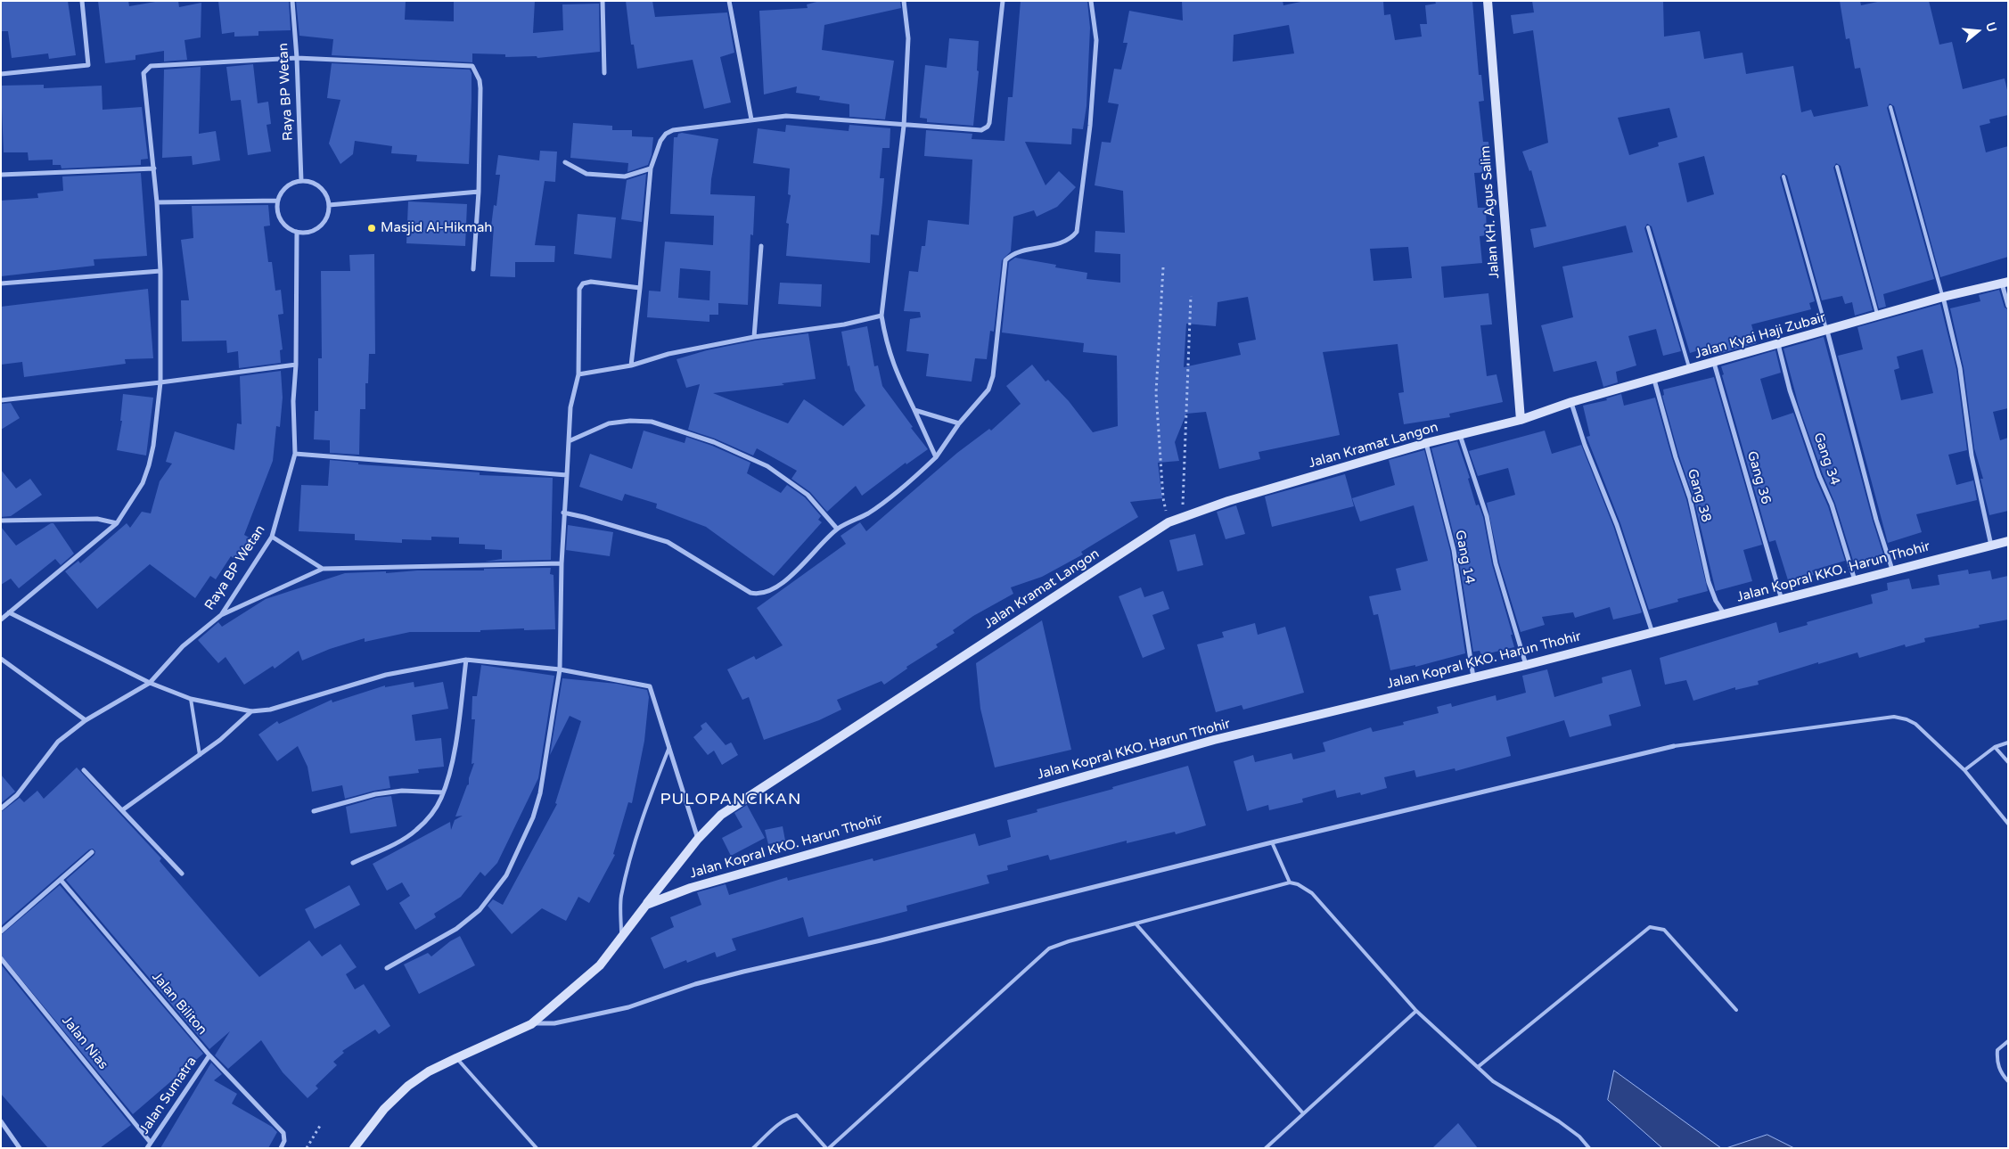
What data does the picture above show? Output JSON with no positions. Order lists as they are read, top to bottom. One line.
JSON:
{"streets":{"street":["Raya BP Wetan","Jalan KH. Agus Salim","Jalan Kyai Haji Zubair","Jalan Kramat Langon","Gang 34","Gang 36","Gang 38","Gang 14","Jalan Kopral KKO. Harun Thohir","Jalan Biliton","Jalan Nias","Jalan Sumatra"]},"crossings":[["Jalan KH. Agus Salim","Jalan Kyai Haji Zubair"],["Jalan KH. Agus Salim","Jalan Kramat Langon"],["Jalan Kyai Haji Zubair","Jalan Kramat Langon"],["Jalan Kyai Haji Zubair","Gang 34"],["Jalan Kyai Haji Zubair","Gang 36"],["Jalan Kyai Haji Zubair","Gang 38"],["Jalan Kramat Langon","Gang 14"],["Jalan Kramat Langon","Jalan Kopral KKO. Harun Thohir"],["Gang 34","Jalan Kopral KKO. Harun Thohir"],["Gang 36","Jalan Kopral KKO. Harun Thohir"],["Gang 38","Jalan Kopral KKO. Harun Thohir"],["Gang 14","Jalan Kopral KKO. Harun Thohir"],["Jalan Biliton","Jalan Sumatra"],["Jalan Nias","Jalan Sumatra"]],"districts":["PULOPANCIKAN"],"places":["Masjid Al-Hikmah"],"north":"right"}
